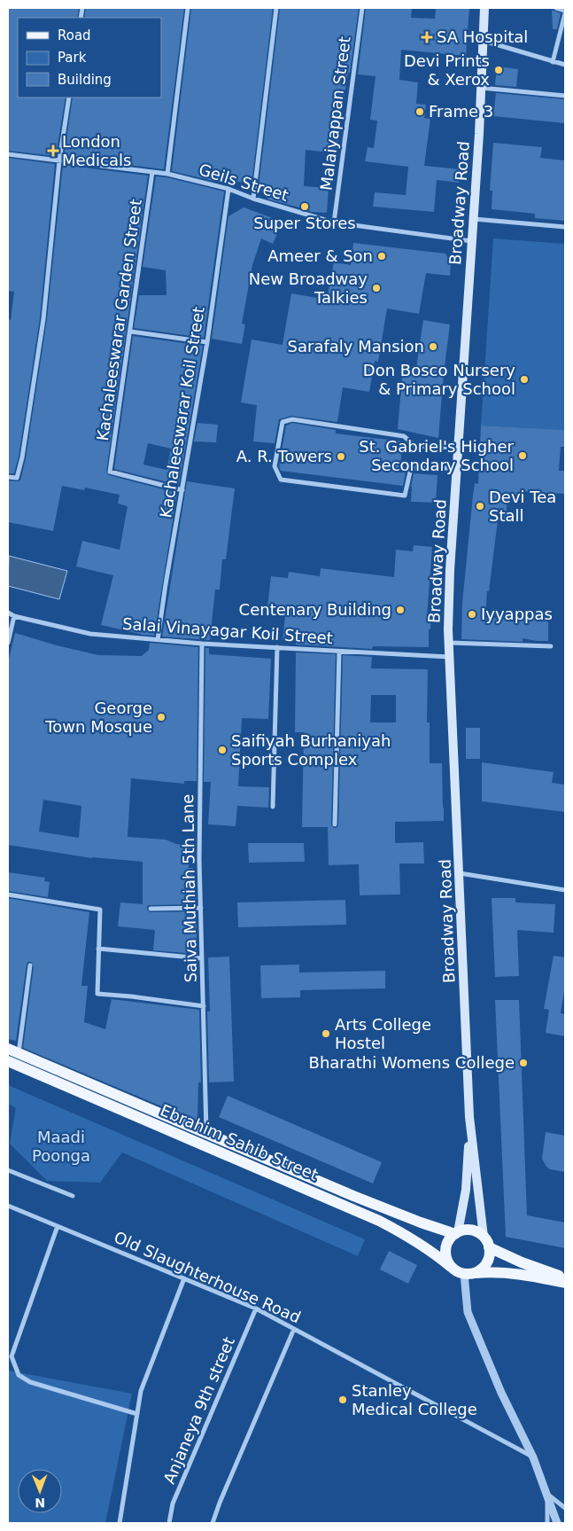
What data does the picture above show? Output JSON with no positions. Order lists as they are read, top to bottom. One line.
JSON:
{"streets":{"main road":["Broadway Road","Ebrahim Sahib Street"],"street":["Malaiyappan Street","Geils Street","Kachaleeswarar Garden Street","Kachaleeswarar Koil Street","Salai Vinayagar Koil Street","Saiva Muthiah 5th Lane","Old Slaughterhouse Road","Anjaneya 9th street"]},"crossings":[["Malaiyappan Street","Geils Street"],["Geils Street","Broadway Road"],["Geils Street","Kachaleeswarar Garden Street"],["Geils Street","Kachaleeswarar Koil Street"],["Broadway Road","Salai Vinayagar Koil Street"],["Broadway Road","Ebrahim Sahib Street"],["Kachaleeswarar Garden Street","Kachaleeswarar Koil Street"],["Kachaleeswarar Koil Street","Salai Vinayagar Koil Street"],["Salai Vinayagar Koil Street","Saiva Muthiah 5th Lane"],["Saiva Muthiah 5th Lane","Ebrahim Sahib Street"],["Old Slaughterhouse Road","Anjaneya 9th street"]],"parks":["Maadi Poonga"],"places":{"health":["SA Hospital","London Medicals"],"other":["Devi Prints & Xerox","Frame 3","Super Stores","Ameer & Son","New Broadway Talkies","Sarafaly Mansion","Don Bosco Nursery & Primary School","St. Gabriel's Higher Secondary School","A. R. Towers","Devi Tea Stall","Centenary Building","Iyyappas","George Town Mosque","Saifiyah Burhaniyah Sports Complex","Arts College Hostel","Bharathi Womens College","Stanley Medical College"]},"legend":["Road","Park","Building"],"north":"bottom"}
